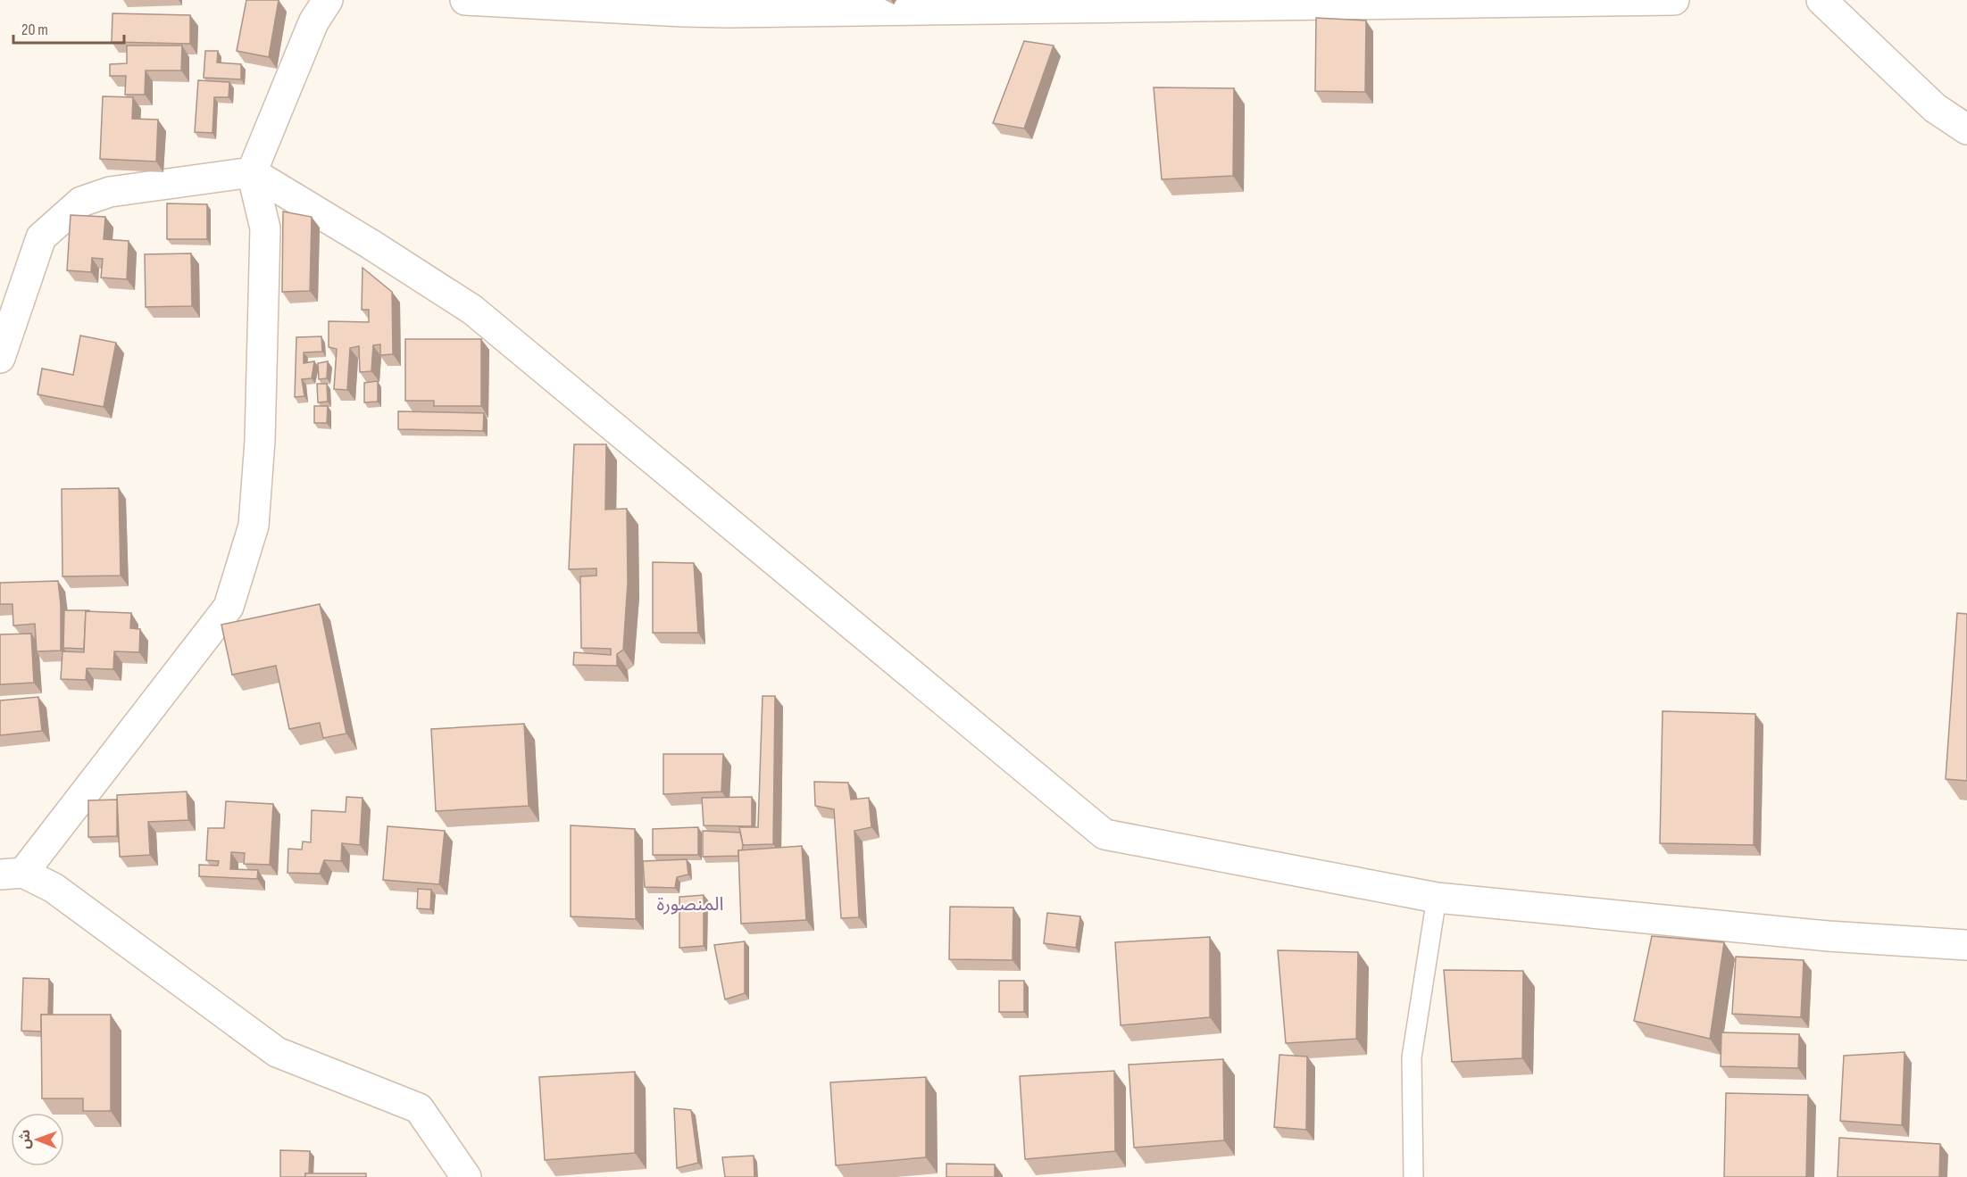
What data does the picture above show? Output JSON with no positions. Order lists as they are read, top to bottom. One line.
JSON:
{"districts":["المنصورة"],"scale_bar":"20 m","north":"left"}
